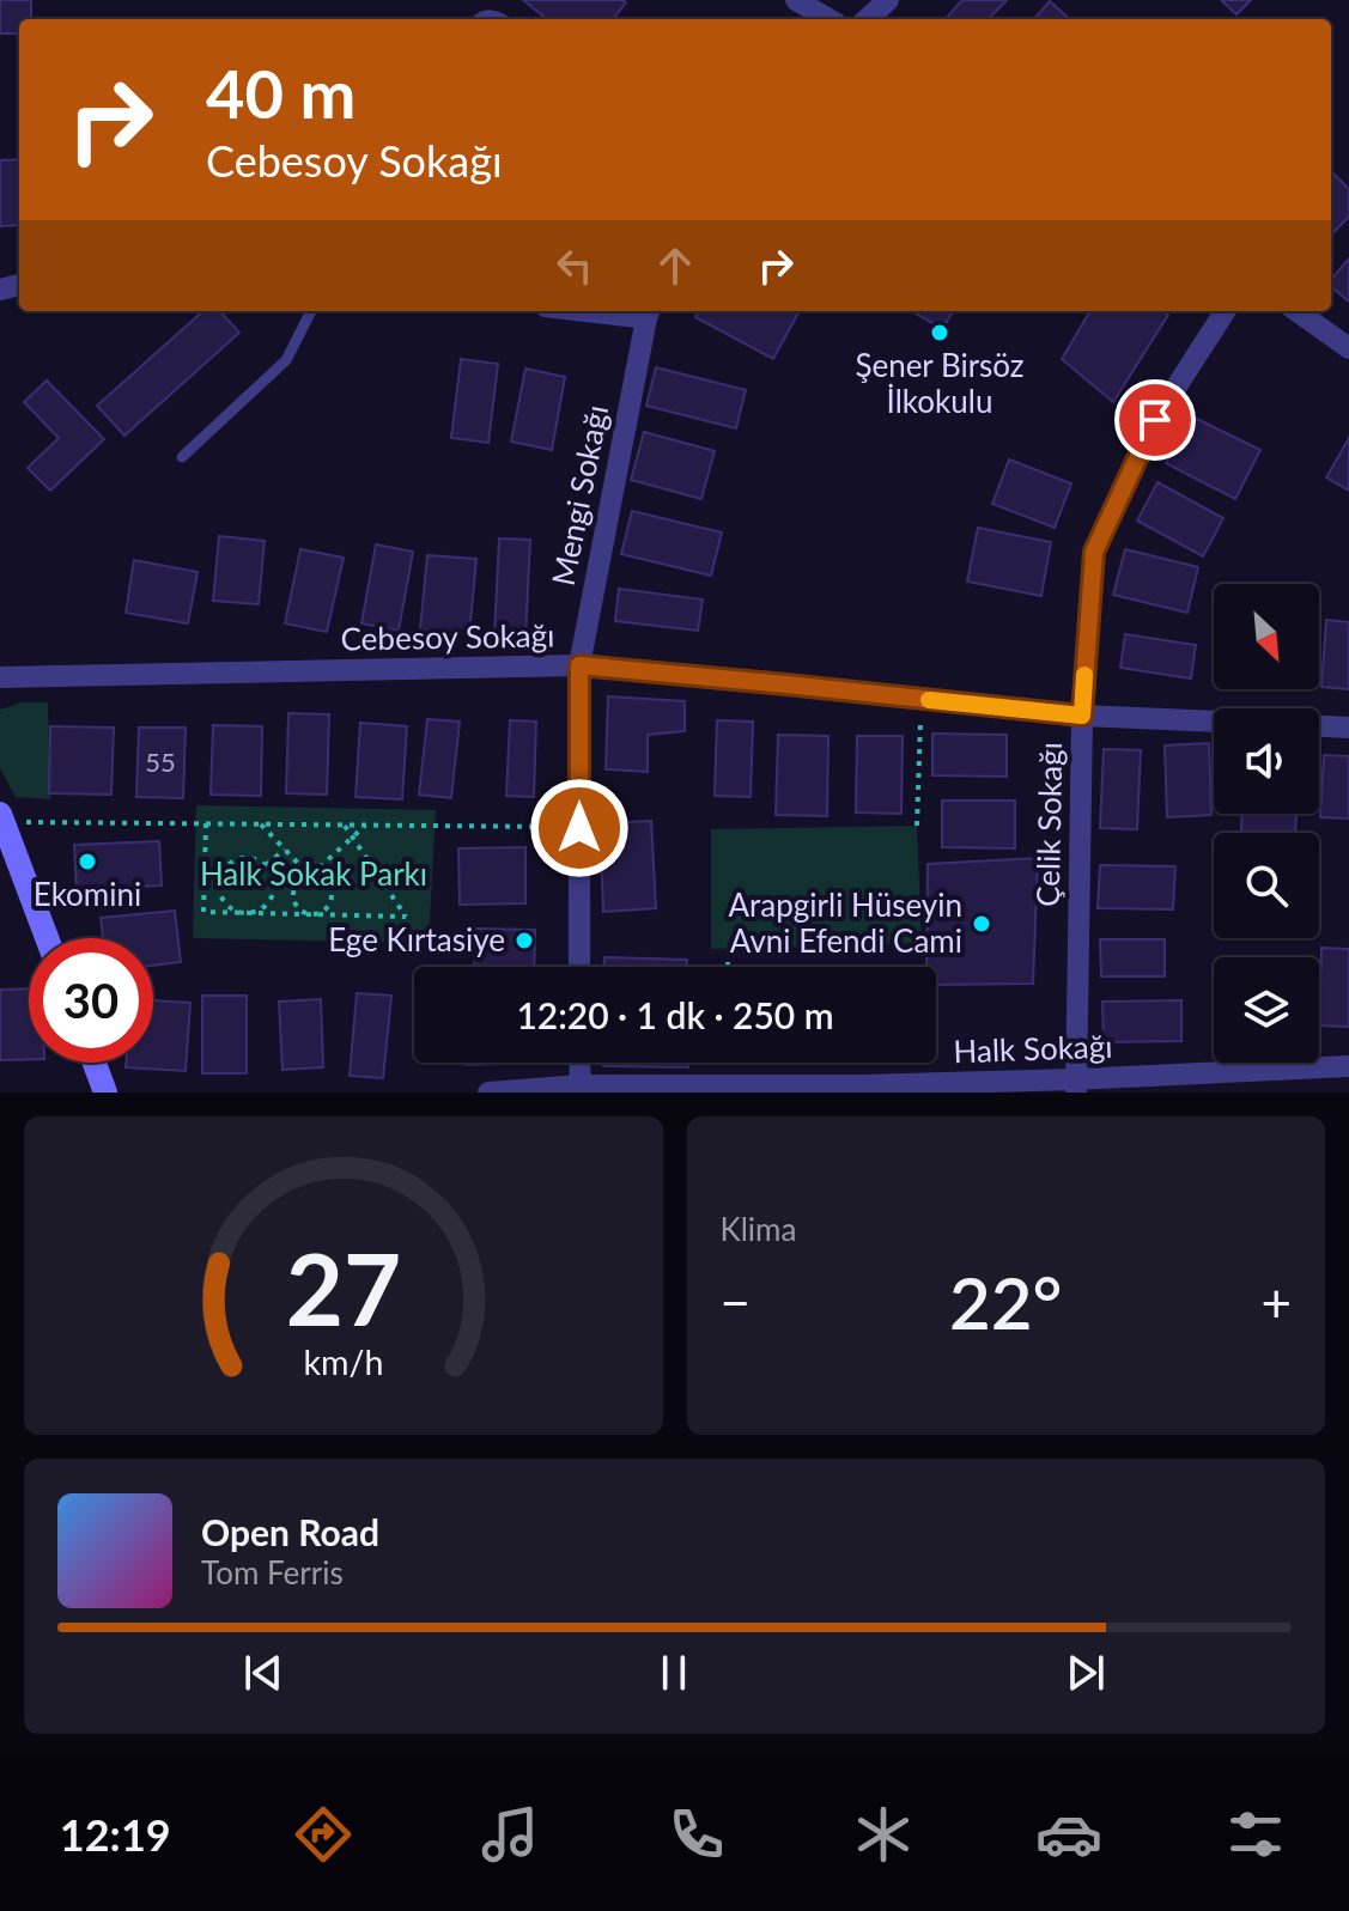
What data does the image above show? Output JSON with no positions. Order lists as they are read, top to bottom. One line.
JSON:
{"streets":{"street":["Mengi Sokağı","Cebesoy Sokağı","Çelik Sokağı","Halk Sokağı"]},"crossings":[["Mengi Sokağı","Cebesoy Sokağı"],["Cebesoy Sokağı","Çelik Sokağı"],["Çelik Sokağı","Halk Sokağı"]],"parks":["Halk Sokak Parkı"],"places":["Şener Birsöz İlkokulu","Ekomini","Arapgirli Hüseyin Avni Efendi Cami","Ege Kırtasiye"],"house_numbers":["55"],"north":"bottom right","page":{"turn":["40 m","Cebesoy Sokağı"],"limit":"30","trip":"12:20 · 1 dk · 250 m","tile":"Klima","heat":["−","22°","+"],"song":["Open Road","Tom Ferris"],"tabs":"12:19","gauge":["27","km/h"]}}
